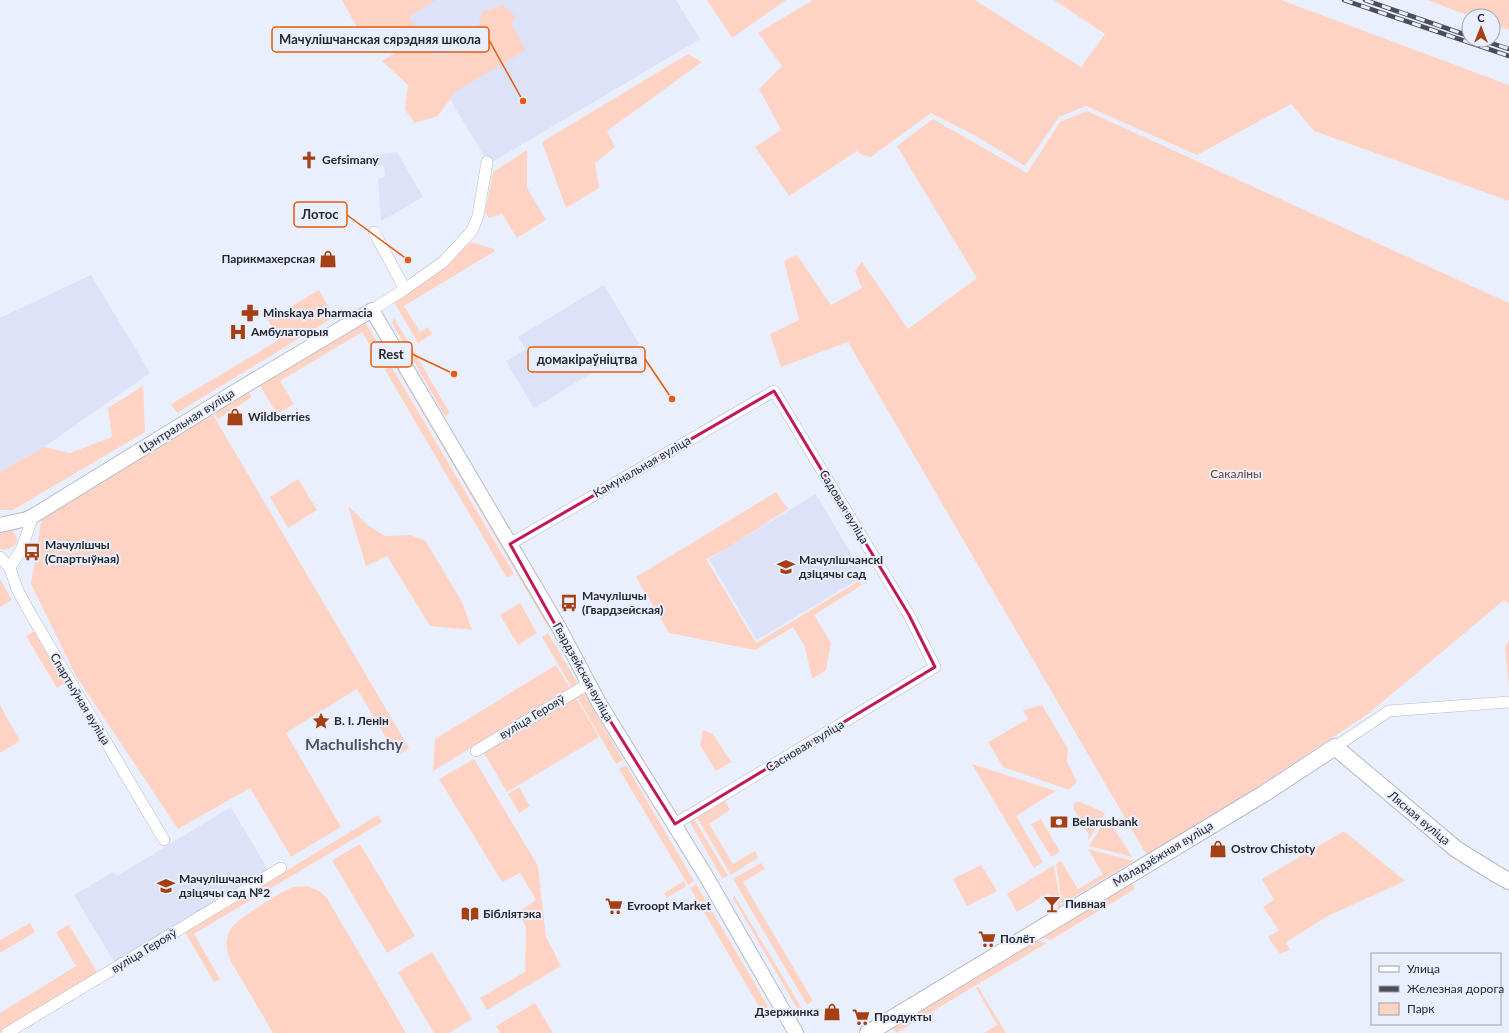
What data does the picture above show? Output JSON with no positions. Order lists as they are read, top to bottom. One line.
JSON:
{"streets":{"main road":["Лясная вуліца","Маладзёжная вуліца"],"street":["Цэнтральная вуліца","Камунальная вуліца","Садовая вуліца","Гвардзейская вуліца","Спартыўная вуліца","вуліца Герояў","Сасновая вуліца"]},"crossings":[["Цэнтральная вуліца","Гвардзейская вуліца"],["Камунальная вуліца","Садовая вуліца"],["Камунальная вуліца","Гвардзейская вуліца"],["Садовая вуліца","Сасновая вуліца"],["Гвардзейская вуліца","вуліца Герояў"],["Гвардзейская вуліца","Сасновая вуліца"],["Лясная вуліца","Маладзёжная вуліца"]],"districts":["Machulishchy"],"parks":["Сакаліны"],"places":{"other":["Мачулішчанская сярэдняя школа","Лотос","Rest","домакіраўніцтва"],"church":["Gefsimany"],"shop":["Парикмахерская","Wildberries","Ostrov Chistoty","Дзержинка"],"pharmacy":["Minskaya Pharmacia"],"hospital":["Амбулаторыя"],"bus stop":["Мачулішчы (Спартыўная)","Мачулішчы (Гвардзейская)"],"school or university":["Мачулішчанскі дзіцячы сад","Мачулішчанскі дзіцячы сад №2"],"place":["В. І. Ленін"],"bank":["Belarusbank"],"bar":["Пивная"],"supermarket":["Evroopt Market","Полёт","Продукты"],"library":["Бібліятэка"]},"legend":["Улица","Железная дорога","Парк"],"north":"top"}
